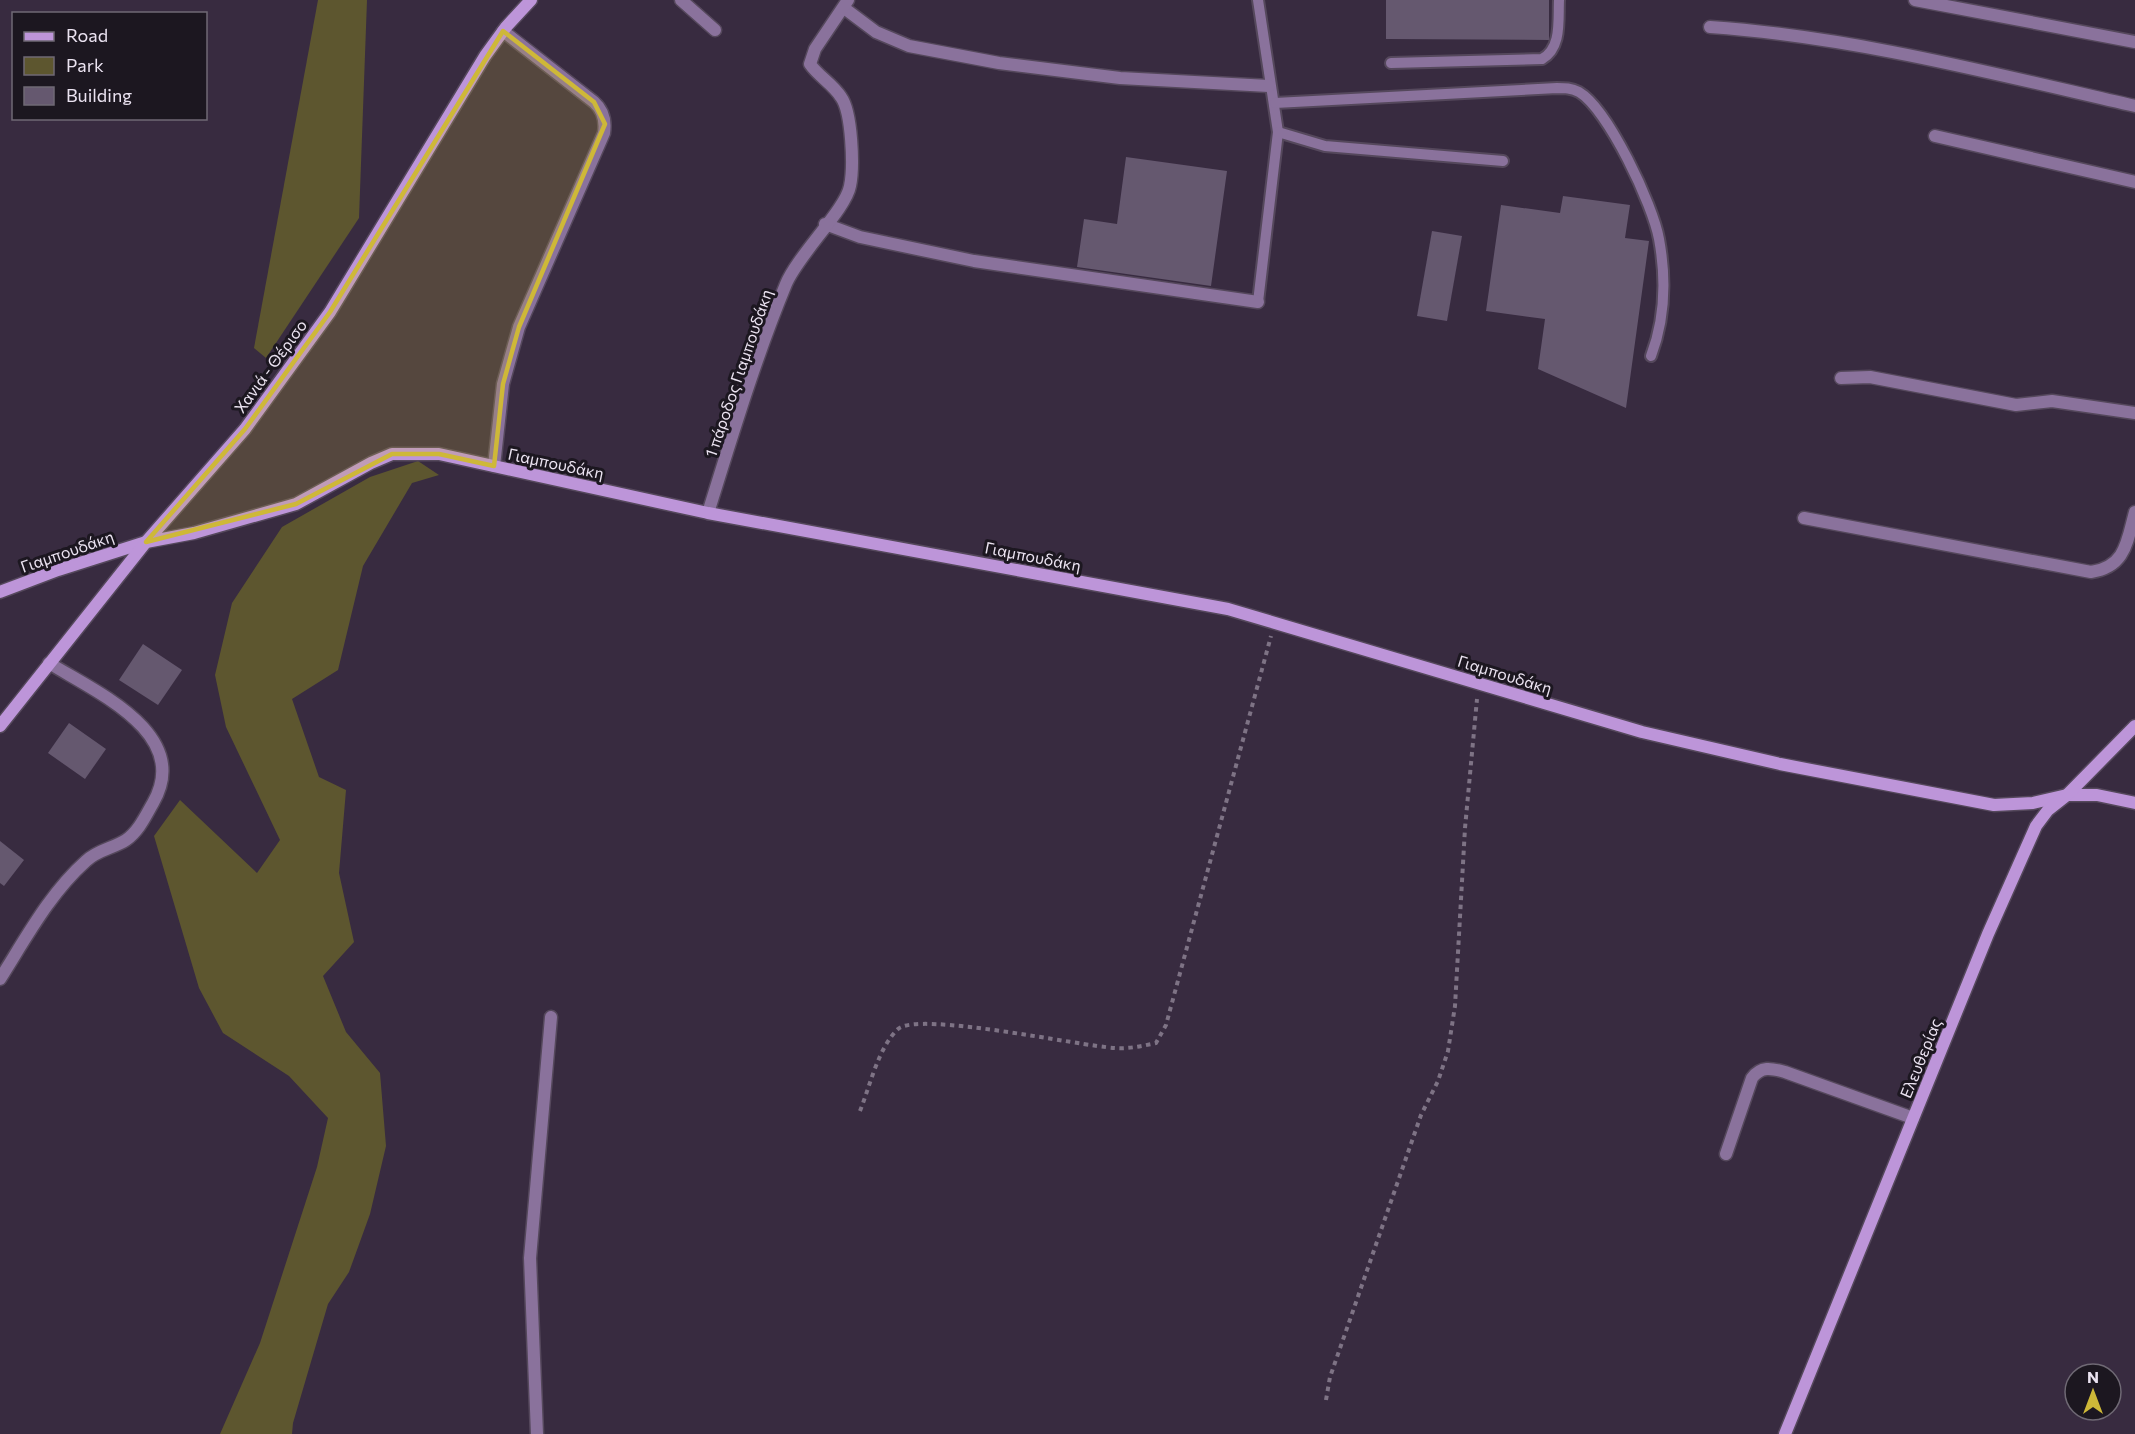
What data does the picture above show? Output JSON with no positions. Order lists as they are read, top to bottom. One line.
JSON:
{"streets":{"main road":["Χανιά - Θέρισο","Γιαμπουδάκη","Ελευθερίας"],"street":["1 πάροδος Γιαμπουδάκη"]},"crossings":[["Χανιά - Θέρισο","Γιαμπουδάκη"],["1 πάροδος Γιαμπουδάκη","Γιαμπουδάκη"],["Γιαμπουδάκη","Ελευθερίας"]],"legend":["Road","Park","Building"],"north":"top"}
